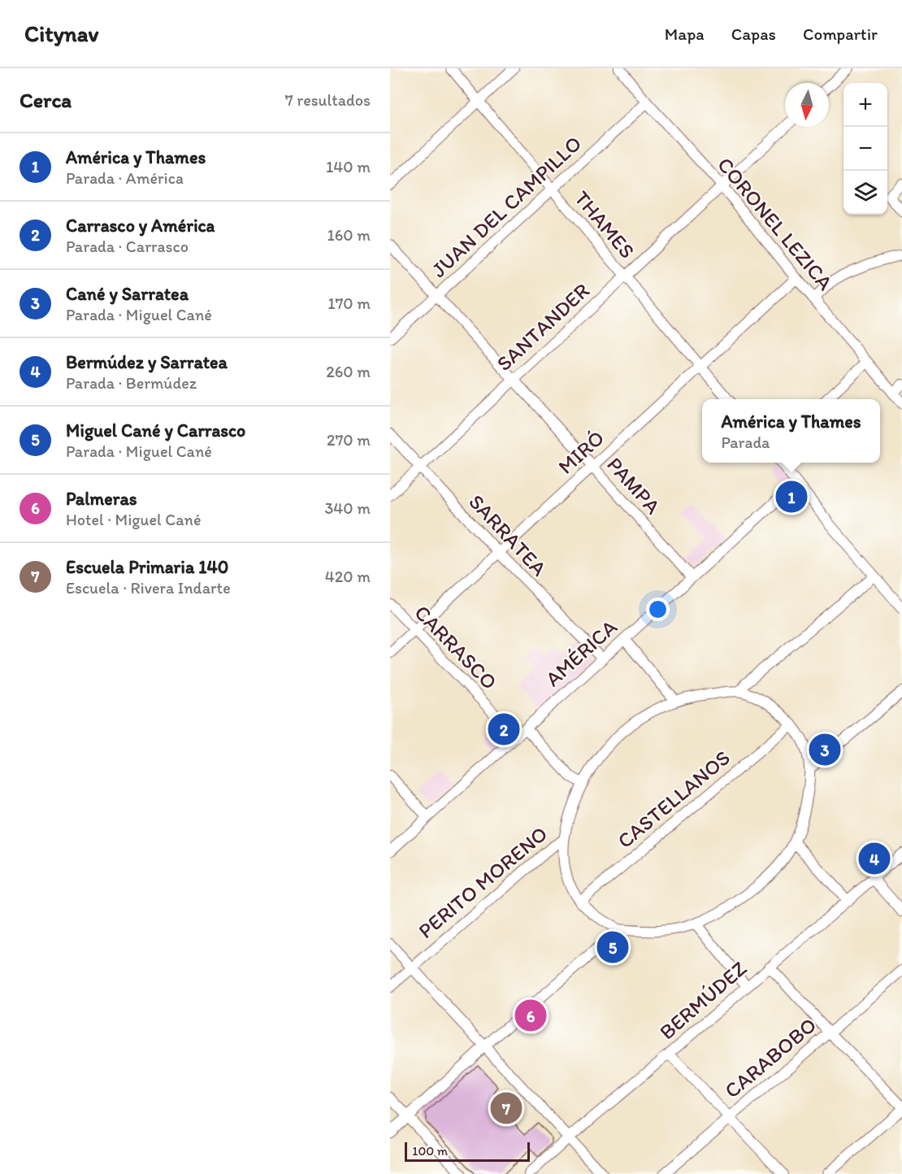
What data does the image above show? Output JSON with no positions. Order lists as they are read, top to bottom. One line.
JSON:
{"streets":{"street":["JUAN DEL CAMPILLO","CORONEL LEZICA","THAMES","SANTANDER","MIRÓ","PAMPA","SARRATEA","CARRASCO","AMÉRICA","CASTELLANOS","PERITO MORENO","BERMÚDEZ","CARABOBO"]},"crossings":[["JUAN DEL CAMPILLO","CORONEL LEZICA"],["JUAN DEL CAMPILLO","THAMES"],["JUAN DEL CAMPILLO","PAMPA"],["CORONEL LEZICA","SANTANDER"],["CORONEL LEZICA","MIRÓ"],["THAMES","SANTANDER"],["THAMES","MIRÓ"],["SANTANDER","PAMPA"],["SANTANDER","SARRATEA"],["MIRÓ","PAMPA"],["MIRÓ","SARRATEA"],["MIRÓ","CARRASCO"],["PAMPA","AMÉRICA"],["SARRATEA","AMÉRICA"],["CARRASCO","AMÉRICA"]],"scale_bar":"100 m","north":"bottom","page":{"header":"Citynav","nav":["Mapa","Capas","Compartir"],"heading":["Cerca","7 resultados"],"map_buttons":["+","−"],"list":[{"mark":"1","name":"América y Thames","note":"Parada · América","value":"140 m"},{"mark":"2","name":"Carrasco y América","note":"Parada · Carrasco","value":"160 m"},{"mark":"3","name":"Cané y Sarratea","note":"Parada · Miguel Cané","value":"170 m"},{"mark":"4","name":"Bermúdez y Sarratea","note":"Parada · Bermúdez","value":"260 m"},{"mark":"5","name":"Miguel Cané y Carrasco","note":"Parada · Miguel Cané","value":"270 m"},{"mark":"6","name":"Palmeras","note":"Hotel · Miguel Cané","value":"340 m"},{"mark":"7","name":"Escuela Primaria 140","note":"Escuela · Rivera Indarte","value":"420 m"}],"popup":["América y Thames","Parada"],"pins":["1","2","3","4","5","6","7"],"scale":"100 m"}}
